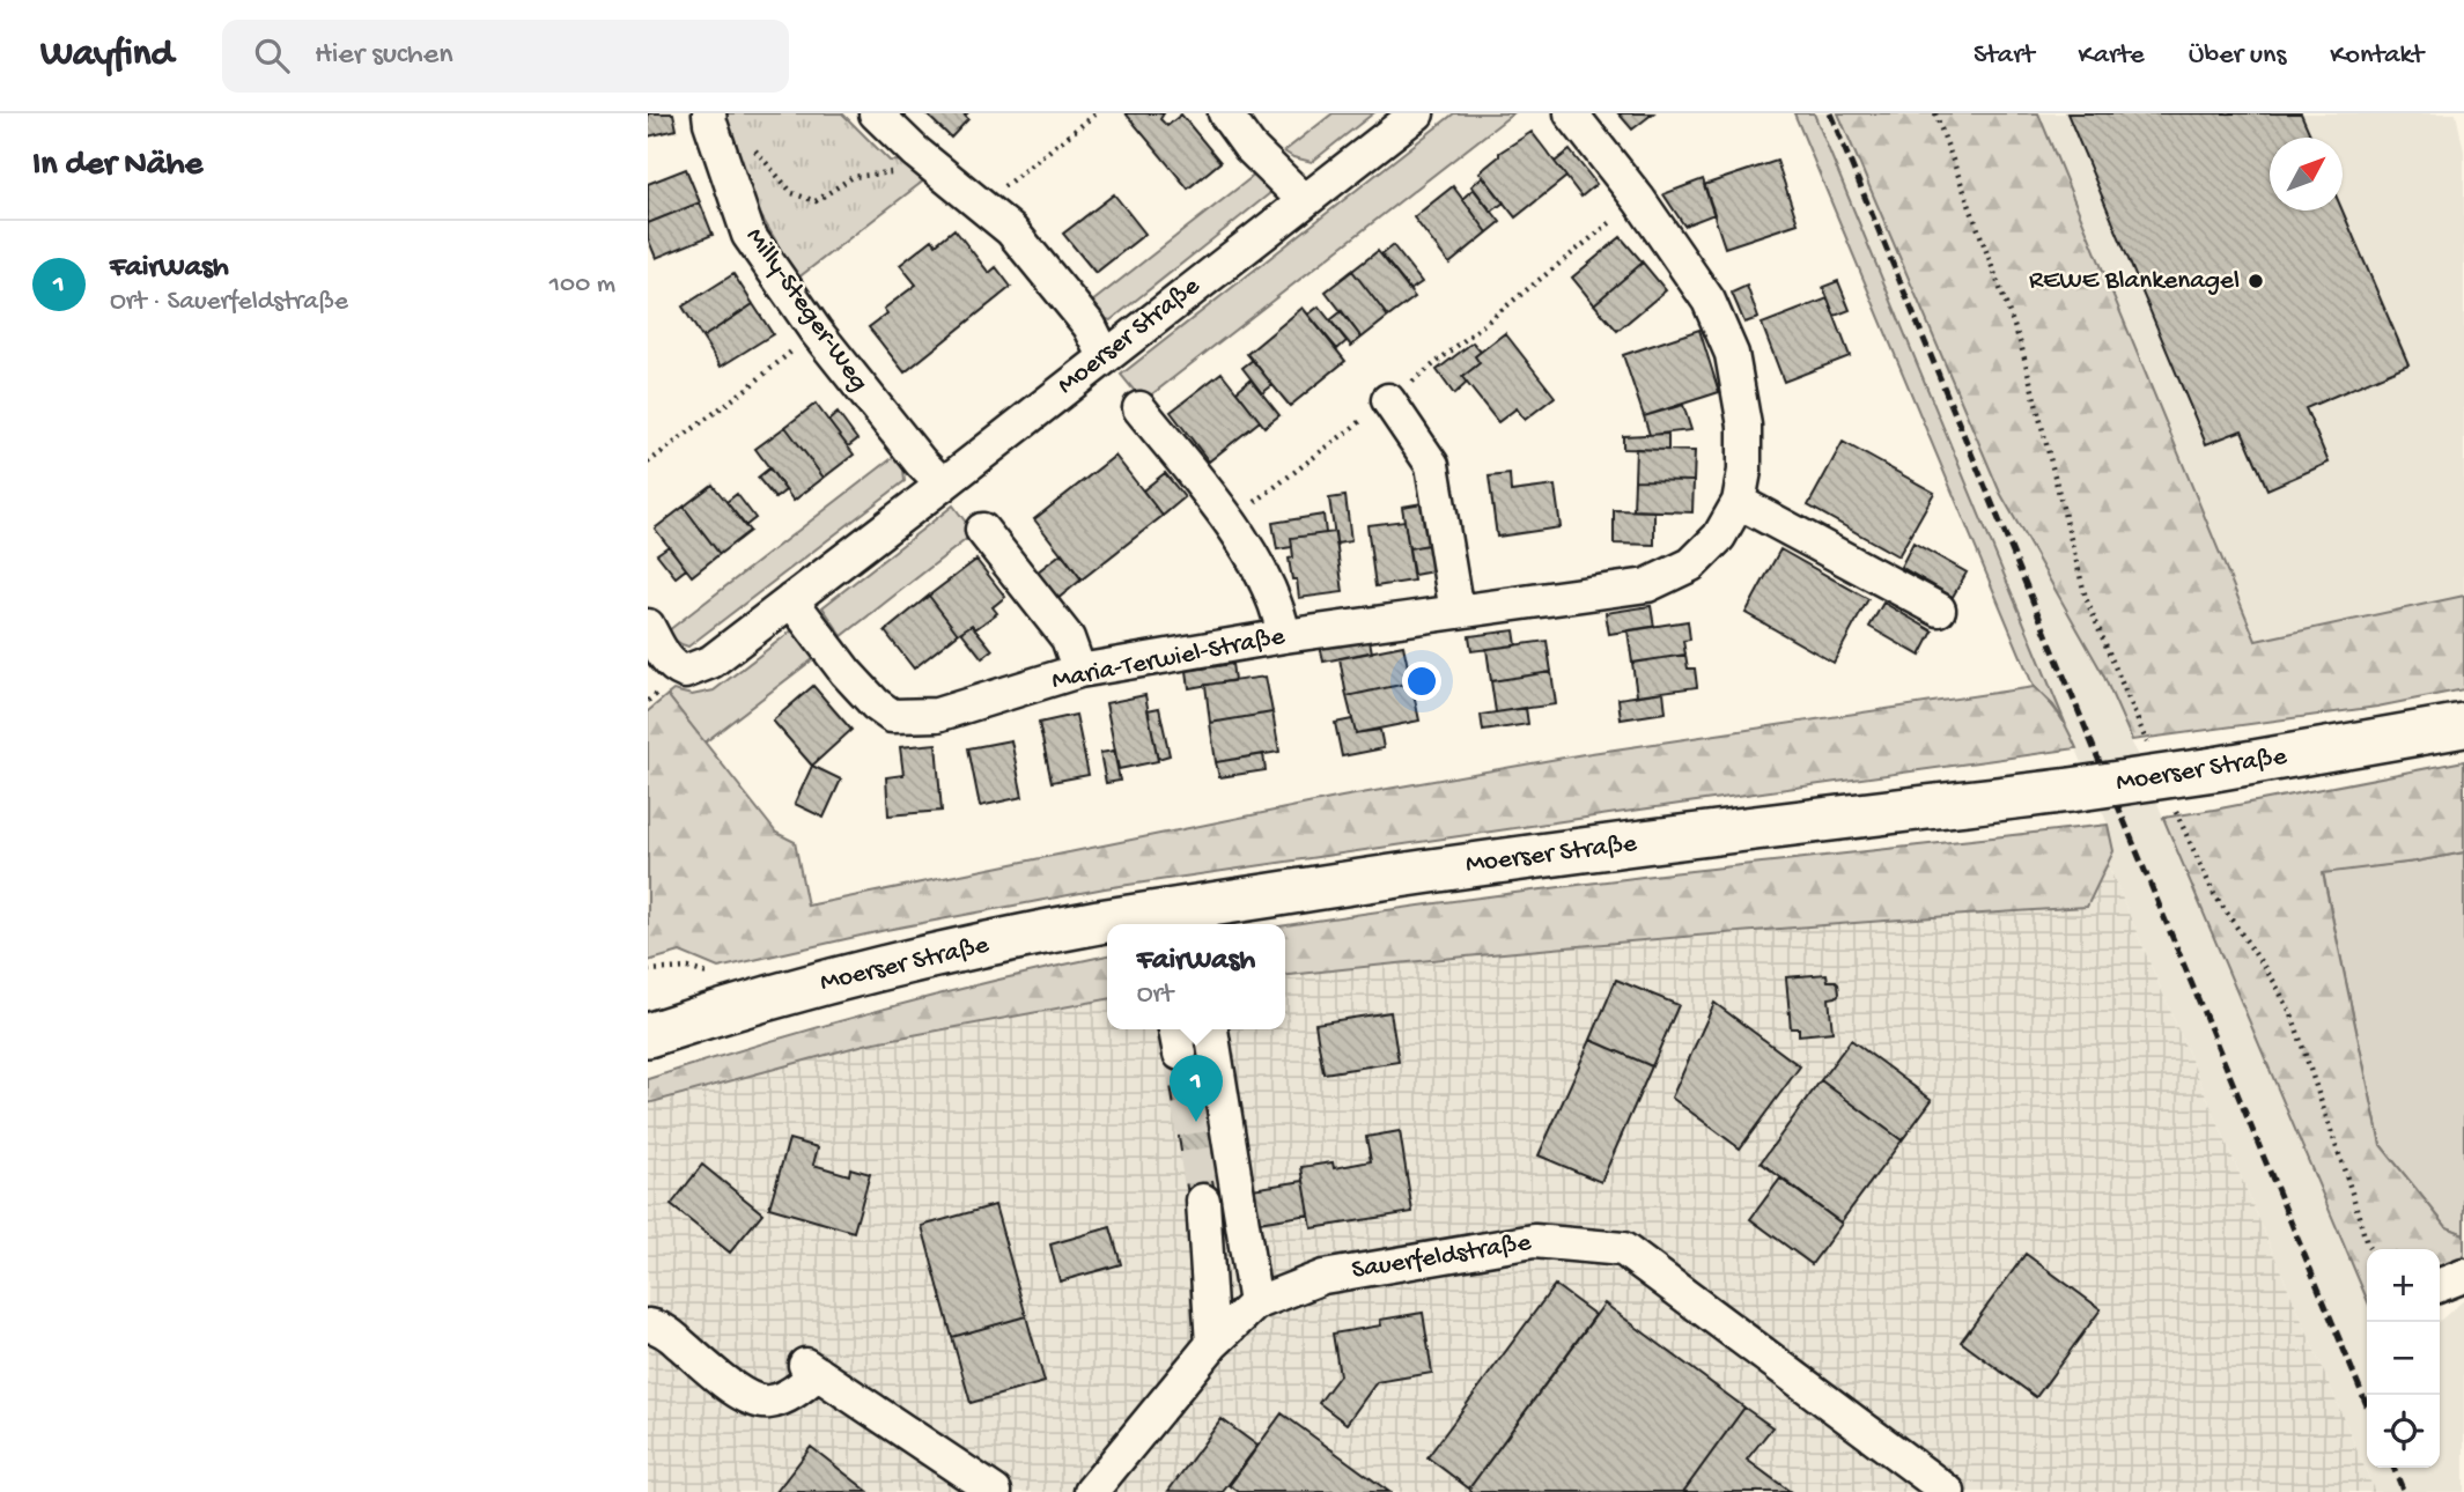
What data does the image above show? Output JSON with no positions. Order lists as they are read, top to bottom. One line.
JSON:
{"streets":{"main road":["Moerser Straße"],"street":["Milly-Steger-Weg","Maria-Terwiel-Straße","Sauerfeldstraße"]},"crossings":[["Milly-Steger-Weg","Moerser Straße"],["Moerser Straße","Maria-Terwiel-Straße"]],"places":["REWE Blankenagel"],"north":"top right","page":{"header":"Wayfind","search":"Hier suchen","nav":["Start","Karte","Über uns","Kontakt"],"heading":"In der Nähe","list":[{"mark":"1","name":"FairWash","note":"Ort · Sauerfeldstraße","value":"100 m"}],"popup":["FairWash","Ort"],"pins":"1","map_buttons":["+","−"]}}
